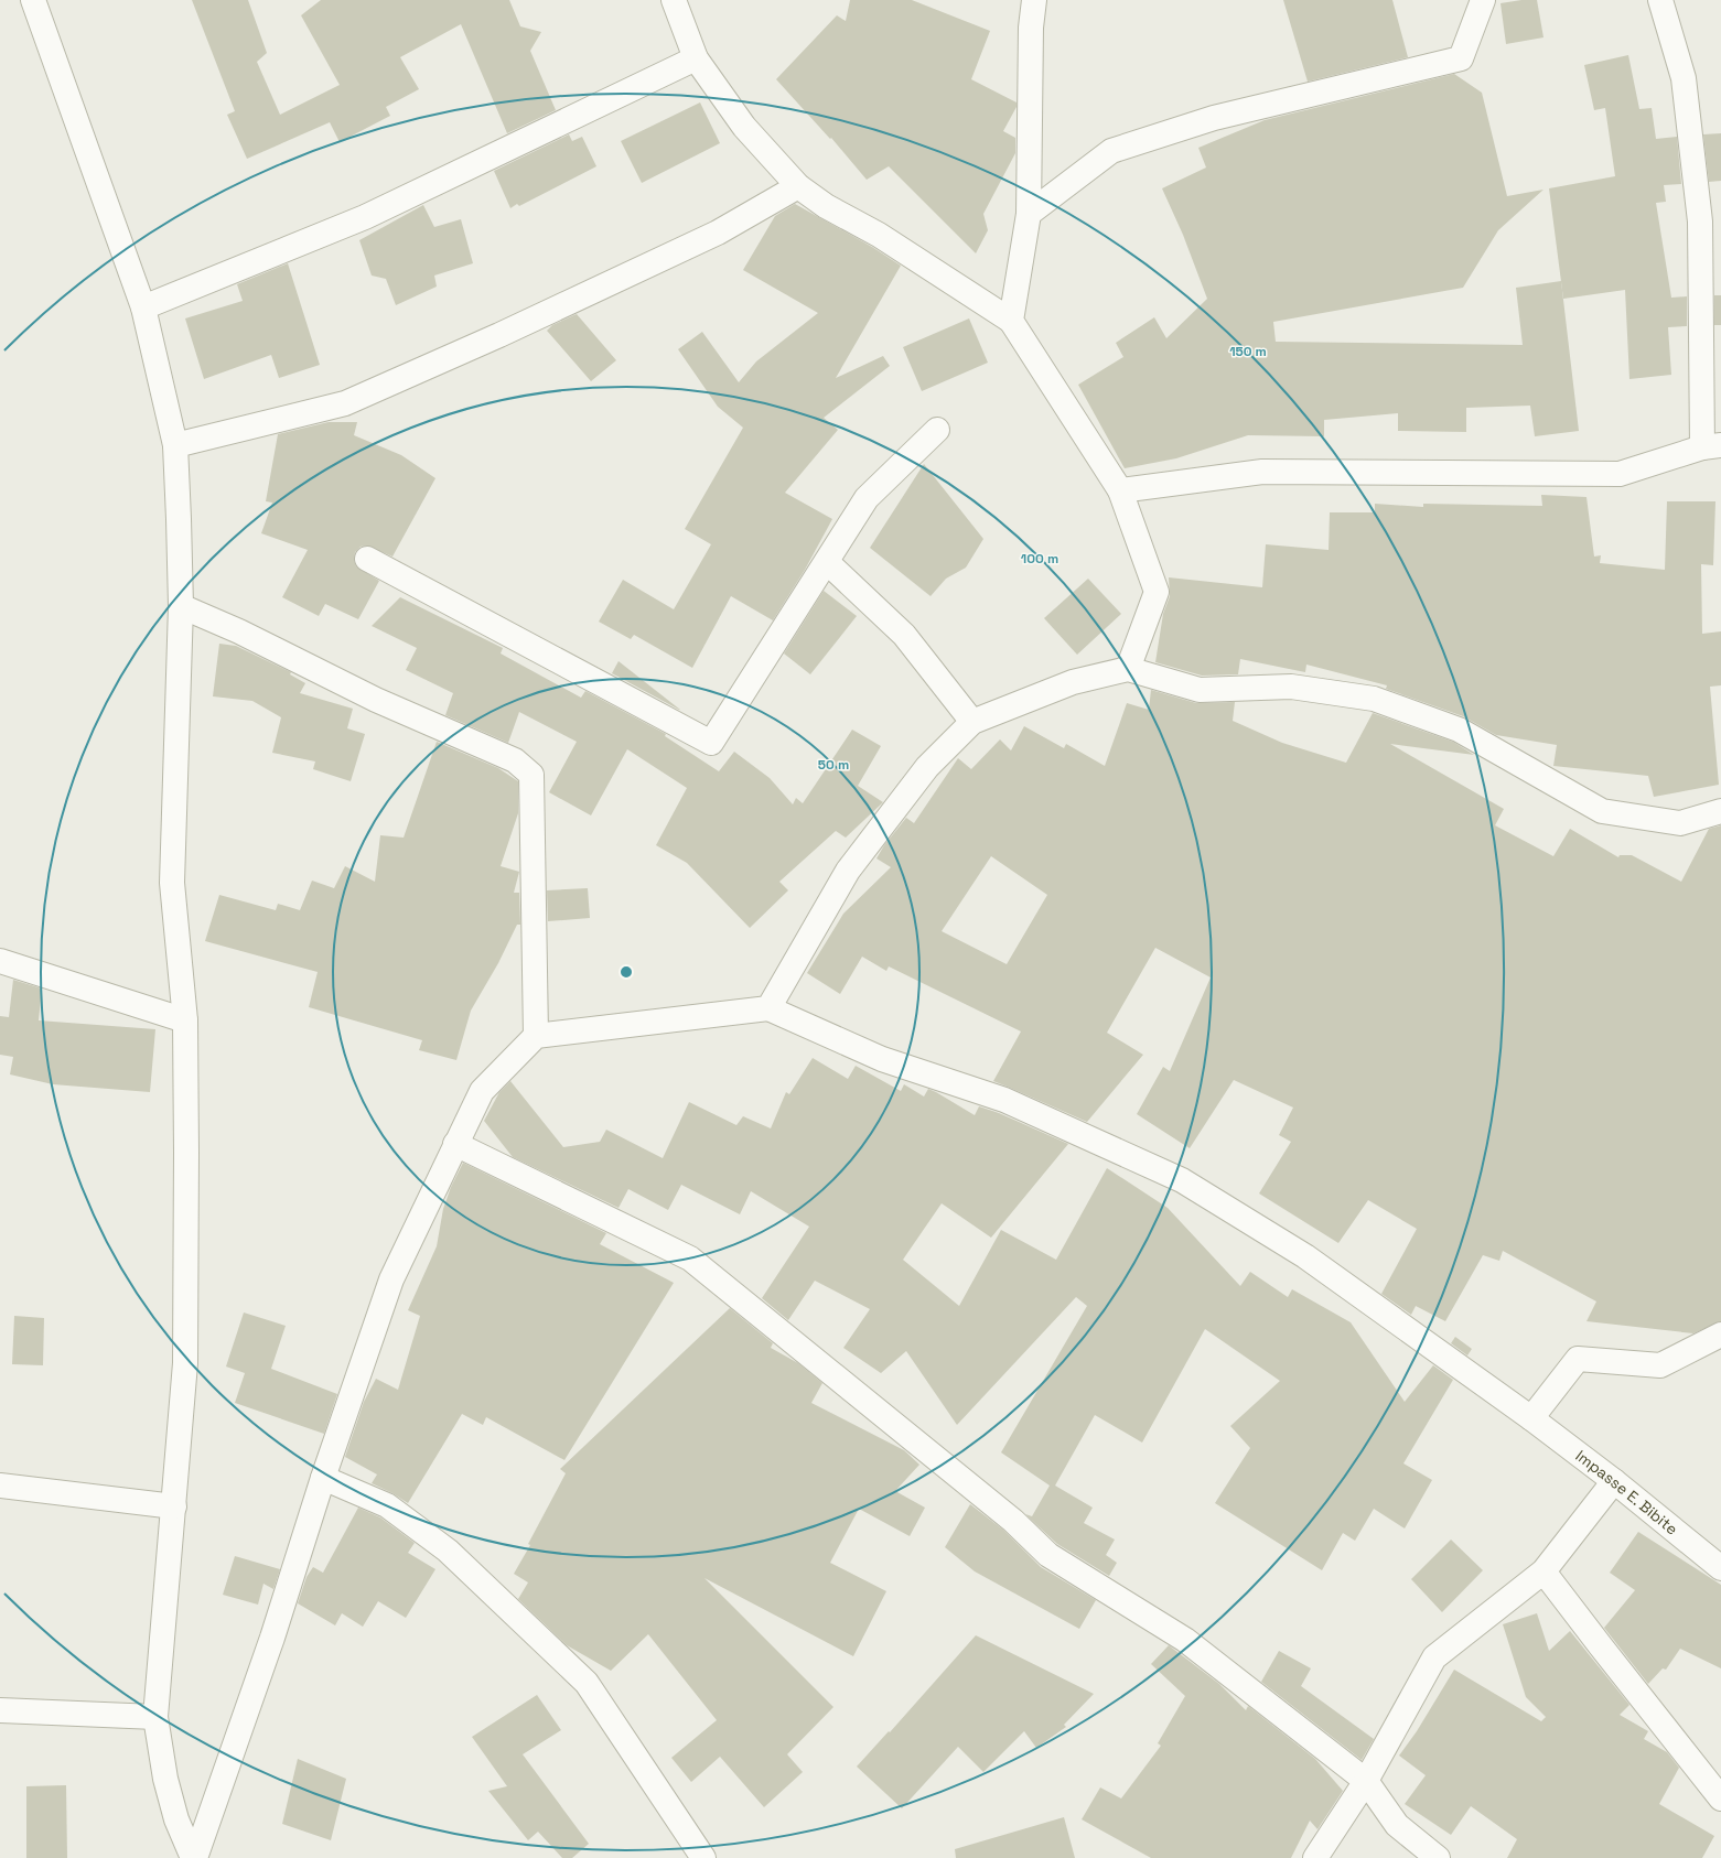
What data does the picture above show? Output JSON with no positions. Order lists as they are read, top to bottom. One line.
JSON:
{"streets":{"street":["Impasse E. Bibite"]},"rings":["150 m","100 m","50 m"]}
